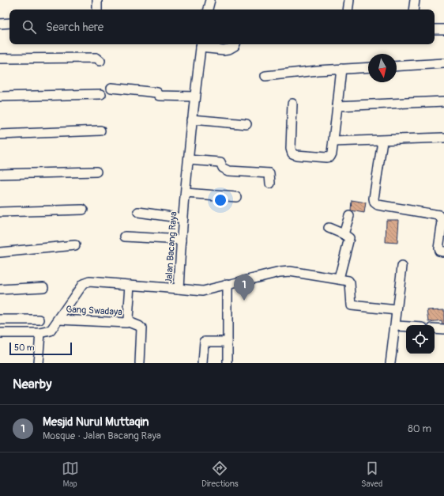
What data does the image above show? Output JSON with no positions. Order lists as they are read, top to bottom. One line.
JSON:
{"streets":{"street":["Jalan Bacang Raya","Gang Swadaya"]},"crossings":[["Jalan Bacang Raya","Gang Swadaya"]],"scale_bar":"50 m","north":"bottom","page":{"search":"Search here","pins":"1","scale":"50 m","heading":"Nearby","list":[{"mark":"1","name":"Mesjid Nurul Muttaqin","note":"Mosque · Jalan Bacang Raya","value":"80 m"}],"nav":["Map","Directions","Saved"]}}
